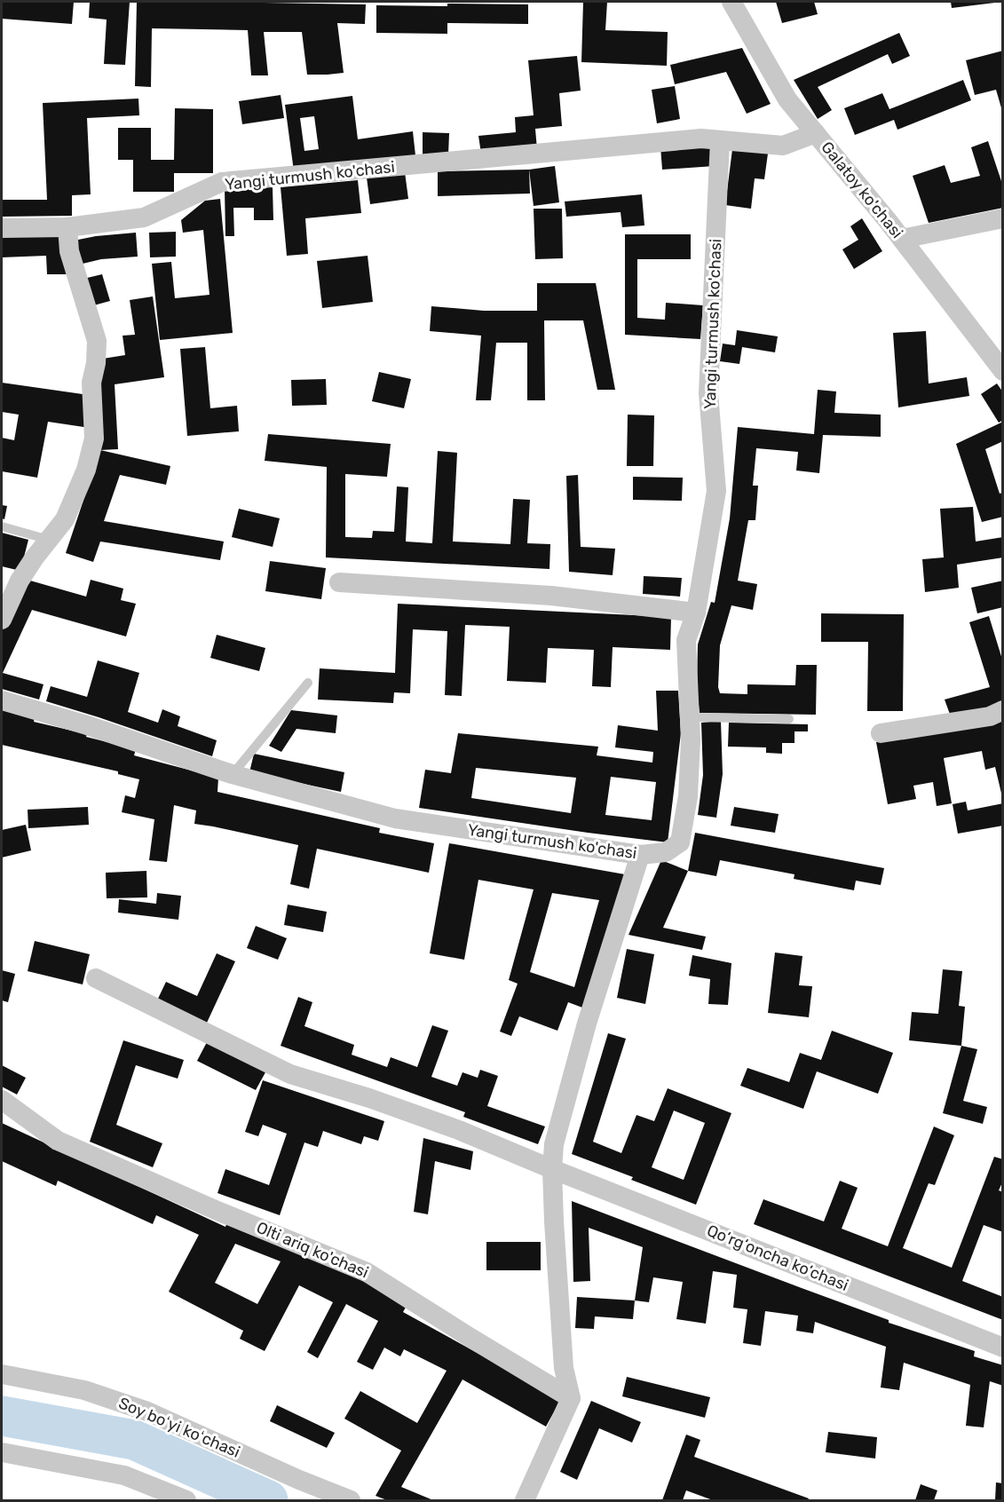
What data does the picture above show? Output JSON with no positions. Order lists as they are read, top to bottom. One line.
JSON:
{"streets":{"street":["Yangi turmush ko'chasi","Galatoy ko'chasi","Olti ariq ko'chasi","Qo‘rg‘oncha ko‘chasi","Soy boʻyi koʻchasi"]},"crossings":[["Yangi turmush ko'chasi","Galatoy ko'chasi"]]}
